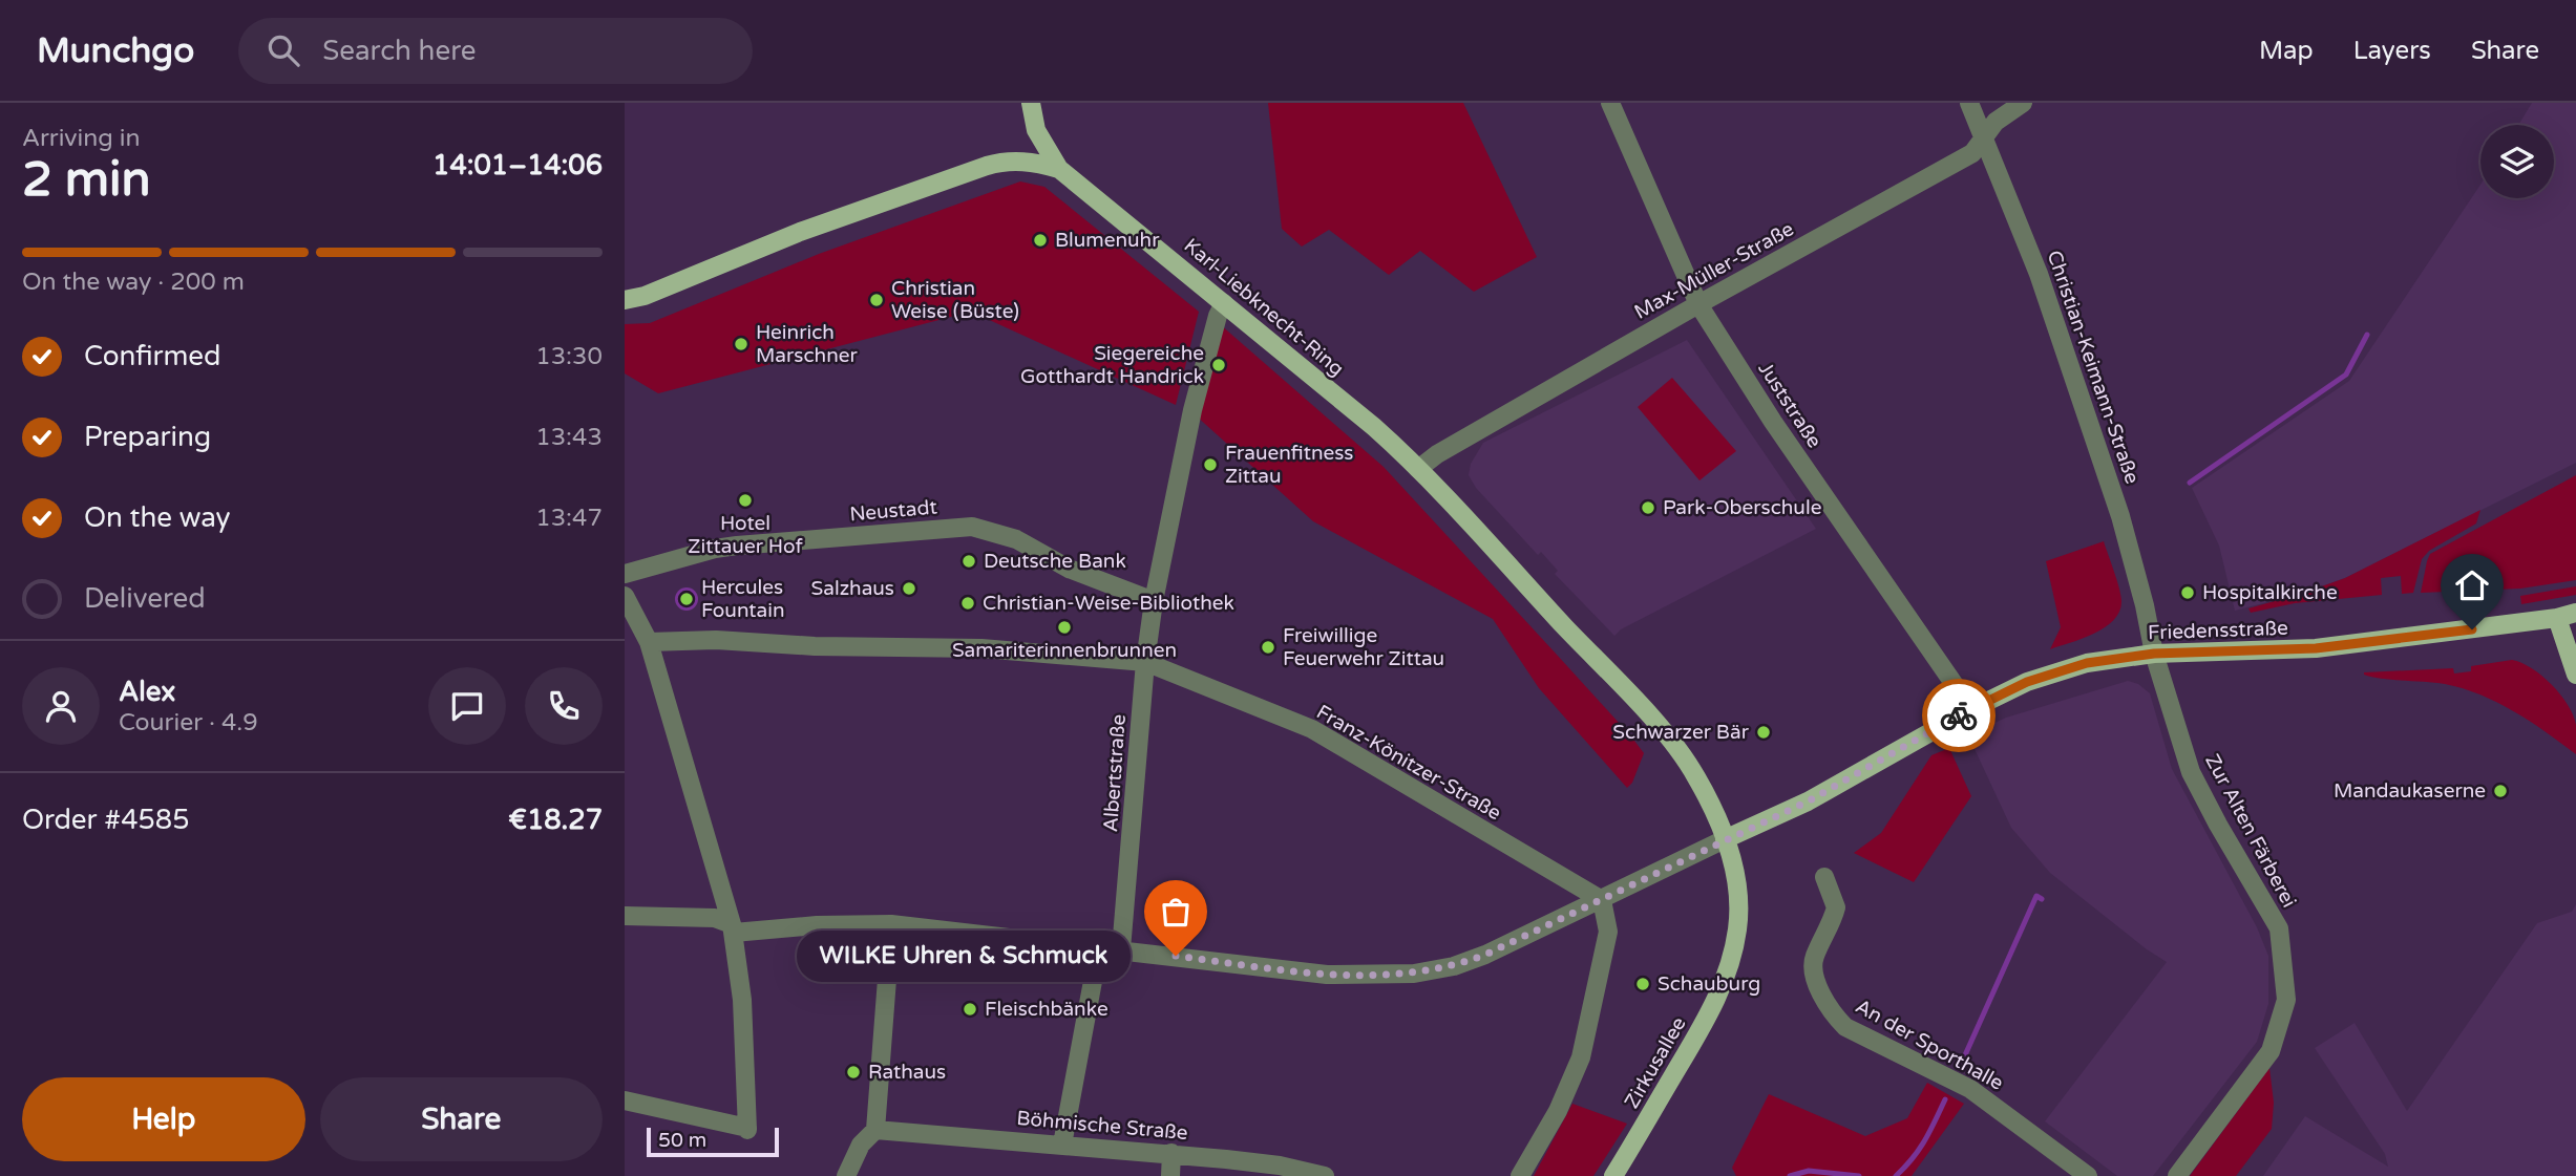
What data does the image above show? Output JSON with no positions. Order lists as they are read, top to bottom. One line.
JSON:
{"streets":{"main road":["Karl-Liebknecht-Ring","Friedensstraße","Zirkusallee"],"street":["Max-Müller-Straße","Christian-Keimann-Straße","Juststraße","Neustadt","Franz-Könitzer-Straße","Albertstraße","Zur Alten Färberei","An der Sporthalle","Böhmische Straße"]},"crossings":[["Max-Müller-Straße","Karl-Liebknecht-Ring"],["Max-Müller-Straße","Christian-Keimann-Straße"],["Max-Müller-Straße","Juststraße"],["Karl-Liebknecht-Ring","Friedensstraße"],["Karl-Liebknecht-Ring","Albertstraße"],["Karl-Liebknecht-Ring","Zirkusallee"],["Christian-Keimann-Straße","Friedensstraße"],["Christian-Keimann-Straße","Zur Alten Färberei"],["Juststraße","Friedensstraße"],["Neustadt","Albertstraße"],["Friedensstraße","Zur Alten Färberei"],["Friedensstraße","Zirkusallee"],["Franz-Könitzer-Straße","Albertstraße"]],"places":["Blumenuhr","Christian Weise (Büste)","Heinrich Marschner","Siegereiche Gotthardt Handrick","Frauenfitness Zittau","Hotel Zittauer Hof","Park-Oberschule","Deutsche Bank","Salzhaus","Hospitalkirche","Hercules Fountain","Christian-Weise-Bibliothek","Samariterinnenbrunnen","Freiwillige Feuerwehr Zittau","Schwarzer Bär","Mandaukaserne","WILKE Uhren & Schmuck","Schauburg","Fleischbänke","Rathaus"],"scale_bar":"50 m","page":{"header":"Munchgo","search":"Search here","nav":["Map","Layers","Share"],"heading":["2 min","Arriving in","14:01–14:06"],"panel":["Alex","Courier · 4.9","Order #4585","€18.27"],"bar":"On the way · 200 m","list":[["Confirmed","13:30"],["Preparing","13:43"],["On the way","13:47"],"Delivered"],"bubble":"WILKE Uhren & Schmuck","buttons":["Help","Share"],"scale":"50 m"}}
